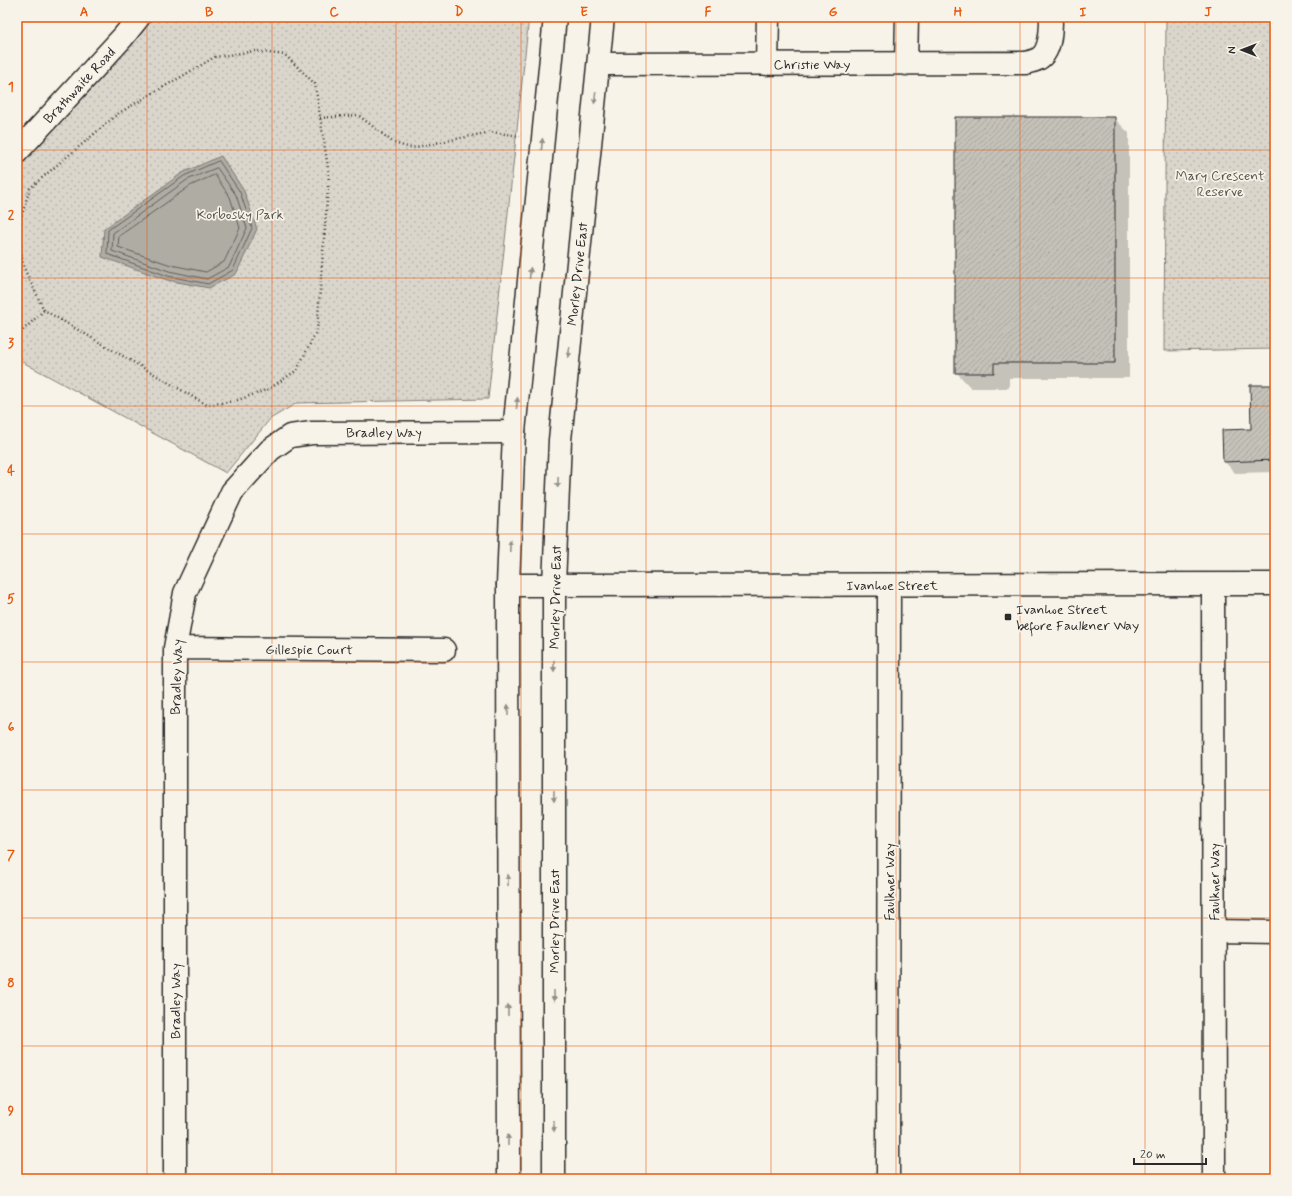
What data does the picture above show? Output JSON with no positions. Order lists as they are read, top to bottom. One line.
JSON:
{"streets":{"street":["Christie Way","Brathwaite Road","Morley Drive East","Bradley Way","Ivanhoe Street","Gillespie Court","Faulkner Way"]},"crossings":[["Christie Way","Morley Drive East"],["Morley Drive East","Ivanhoe Street"],["Bradley Way","Gillespie Court"],["Ivanhoe Street","Faulkner Way"]],"parks":["Mary Crescent Reserve","Korbosky Park"],"places":{"transit":["Ivanhoe Street before Faulkner Way"]},"scale_bar":"20 m","north":"left","grid":{"columns":["A","B","C","D","E","F","G","H","I","J"],"rows":["1","2","3","4","5","6","7","8","9"]}}
